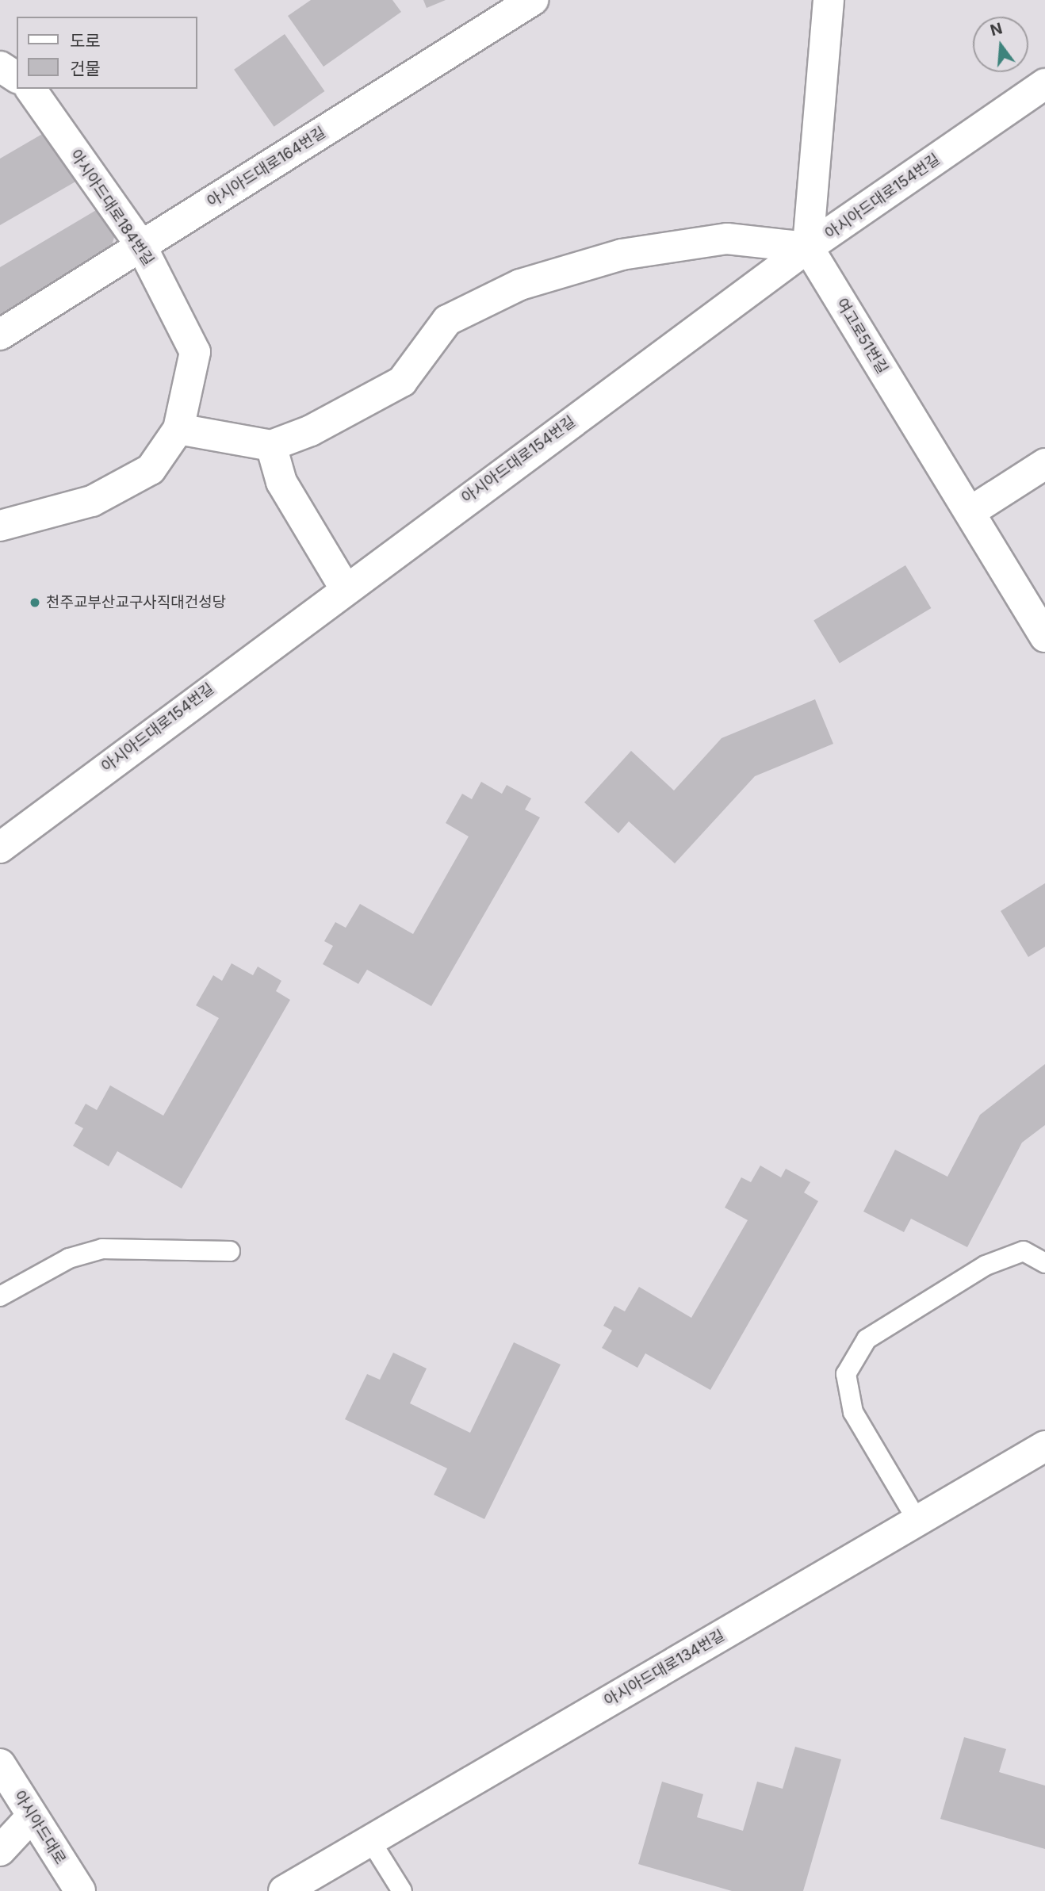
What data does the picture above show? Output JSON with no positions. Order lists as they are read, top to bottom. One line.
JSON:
{"streets":{"street":["아시아드대로164번길","아시아드대로154번길","아시아드대로184번길","여고로51번길","아시아드대로134번길","아시아드대로"]},"crossings":[["아시아드대로164번길","아시아드대로184번길"],["아시아드대로154번길","여고로51번길"]],"places":["천주교부산교구사직대건성당"],"legend":["도로","건물"],"north":"top"}
